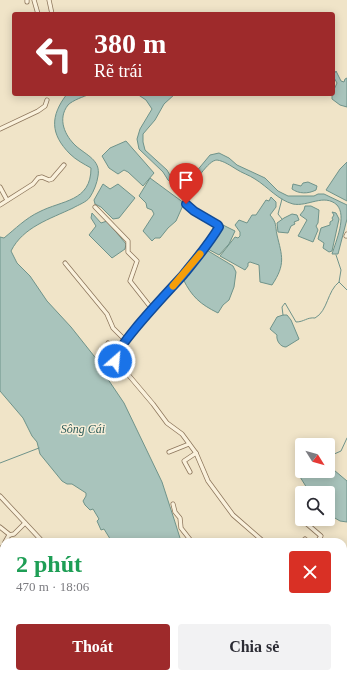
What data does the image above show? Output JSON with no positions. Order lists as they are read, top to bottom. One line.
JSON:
{"water":["Sông Cái"],"north":"bottom right","page":{"turn":["380 m","Rẽ trái"],"heading":["2 phút","470 m · 18:06"],"buttons":["Thoát","Chia sẻ"]}}
